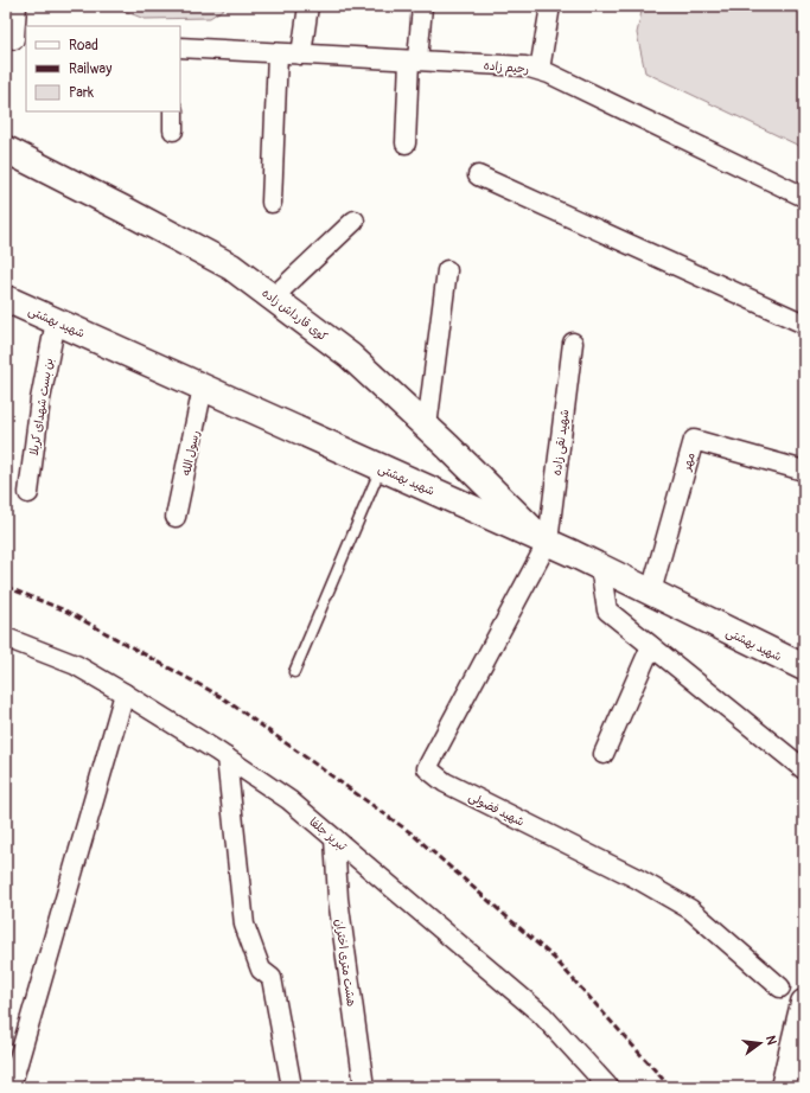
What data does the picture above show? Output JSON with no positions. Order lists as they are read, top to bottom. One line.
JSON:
{"streets":{"street":["رحیم زاده","کوی قارداش زاده","شهید بهشتی","بن بست شهدای کربلا","شهید نقی زاده","رسول الله","مهر","شهید فضولی","تبریز جلفا","هشت متری اختران"]},"crossings":[["کوی قارداش زاده","شهید بهشتی"],["کوی قارداش زاده","شهید نقی زاده"],["کوی قارداش زاده","شهید فضولی"],["شهید بهشتی","بن بست شهدای کربلا"],["شهید بهشتی","شهید نقی زاده"],["شهید بهشتی","رسول الله"],["شهید بهشتی","مهر"],["شهید بهشتی","شهید فضولی"],["شهید نقی زاده","شهید فضولی"],["تبریز جلفا","هشت متری اختران"]],"legend":["Road","Railway","Park"],"north":"right"}
